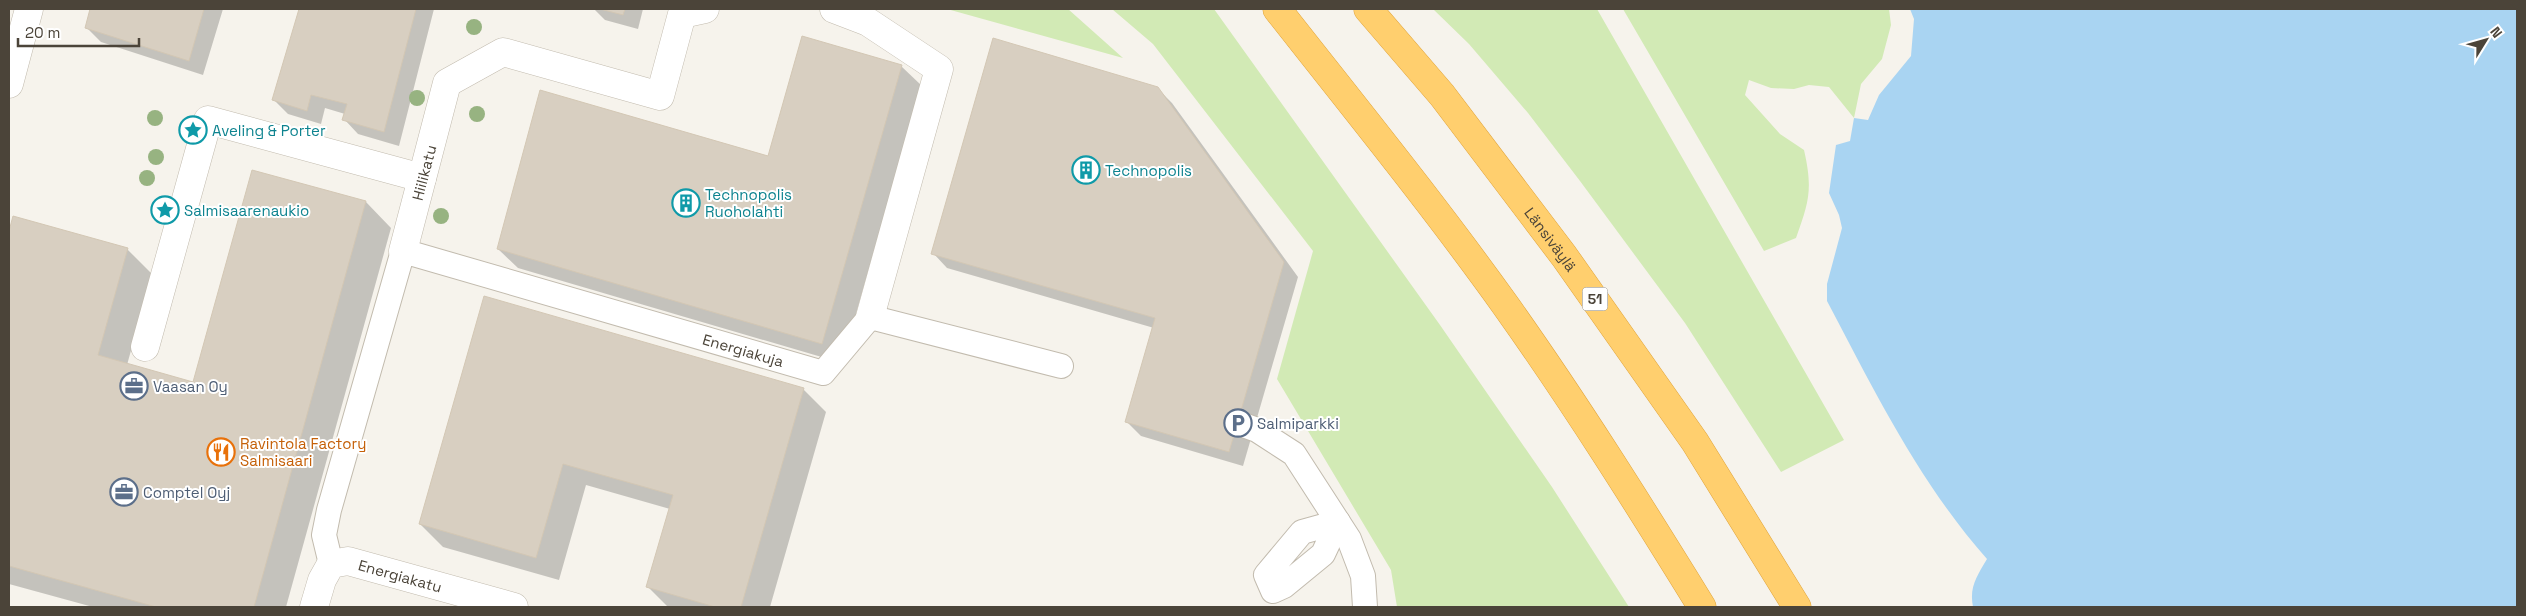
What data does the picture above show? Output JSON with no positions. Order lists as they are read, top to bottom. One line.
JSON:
{"streets":{"highway":["Länsiväylä","51"],"street":["Hiilikatu","Energiakatu"],"lane":["Energiakuja"]},"crossings":[["Hiilikatu","Energiakuja"],["Hiilikatu","Energiakatu"]],"places":{"place":["Aveling & Porter","Salmisaarenaukio"],"building":["Technopolis","Technopolis Ruoholahti"],"office":["Vaasan Oy","Comptel Oyj"],"parking":["Salmiparkki"],"restaurant":["Ravintola Factory Salmisaari"]},"scale_bar":"20 m","north":"top right"}
